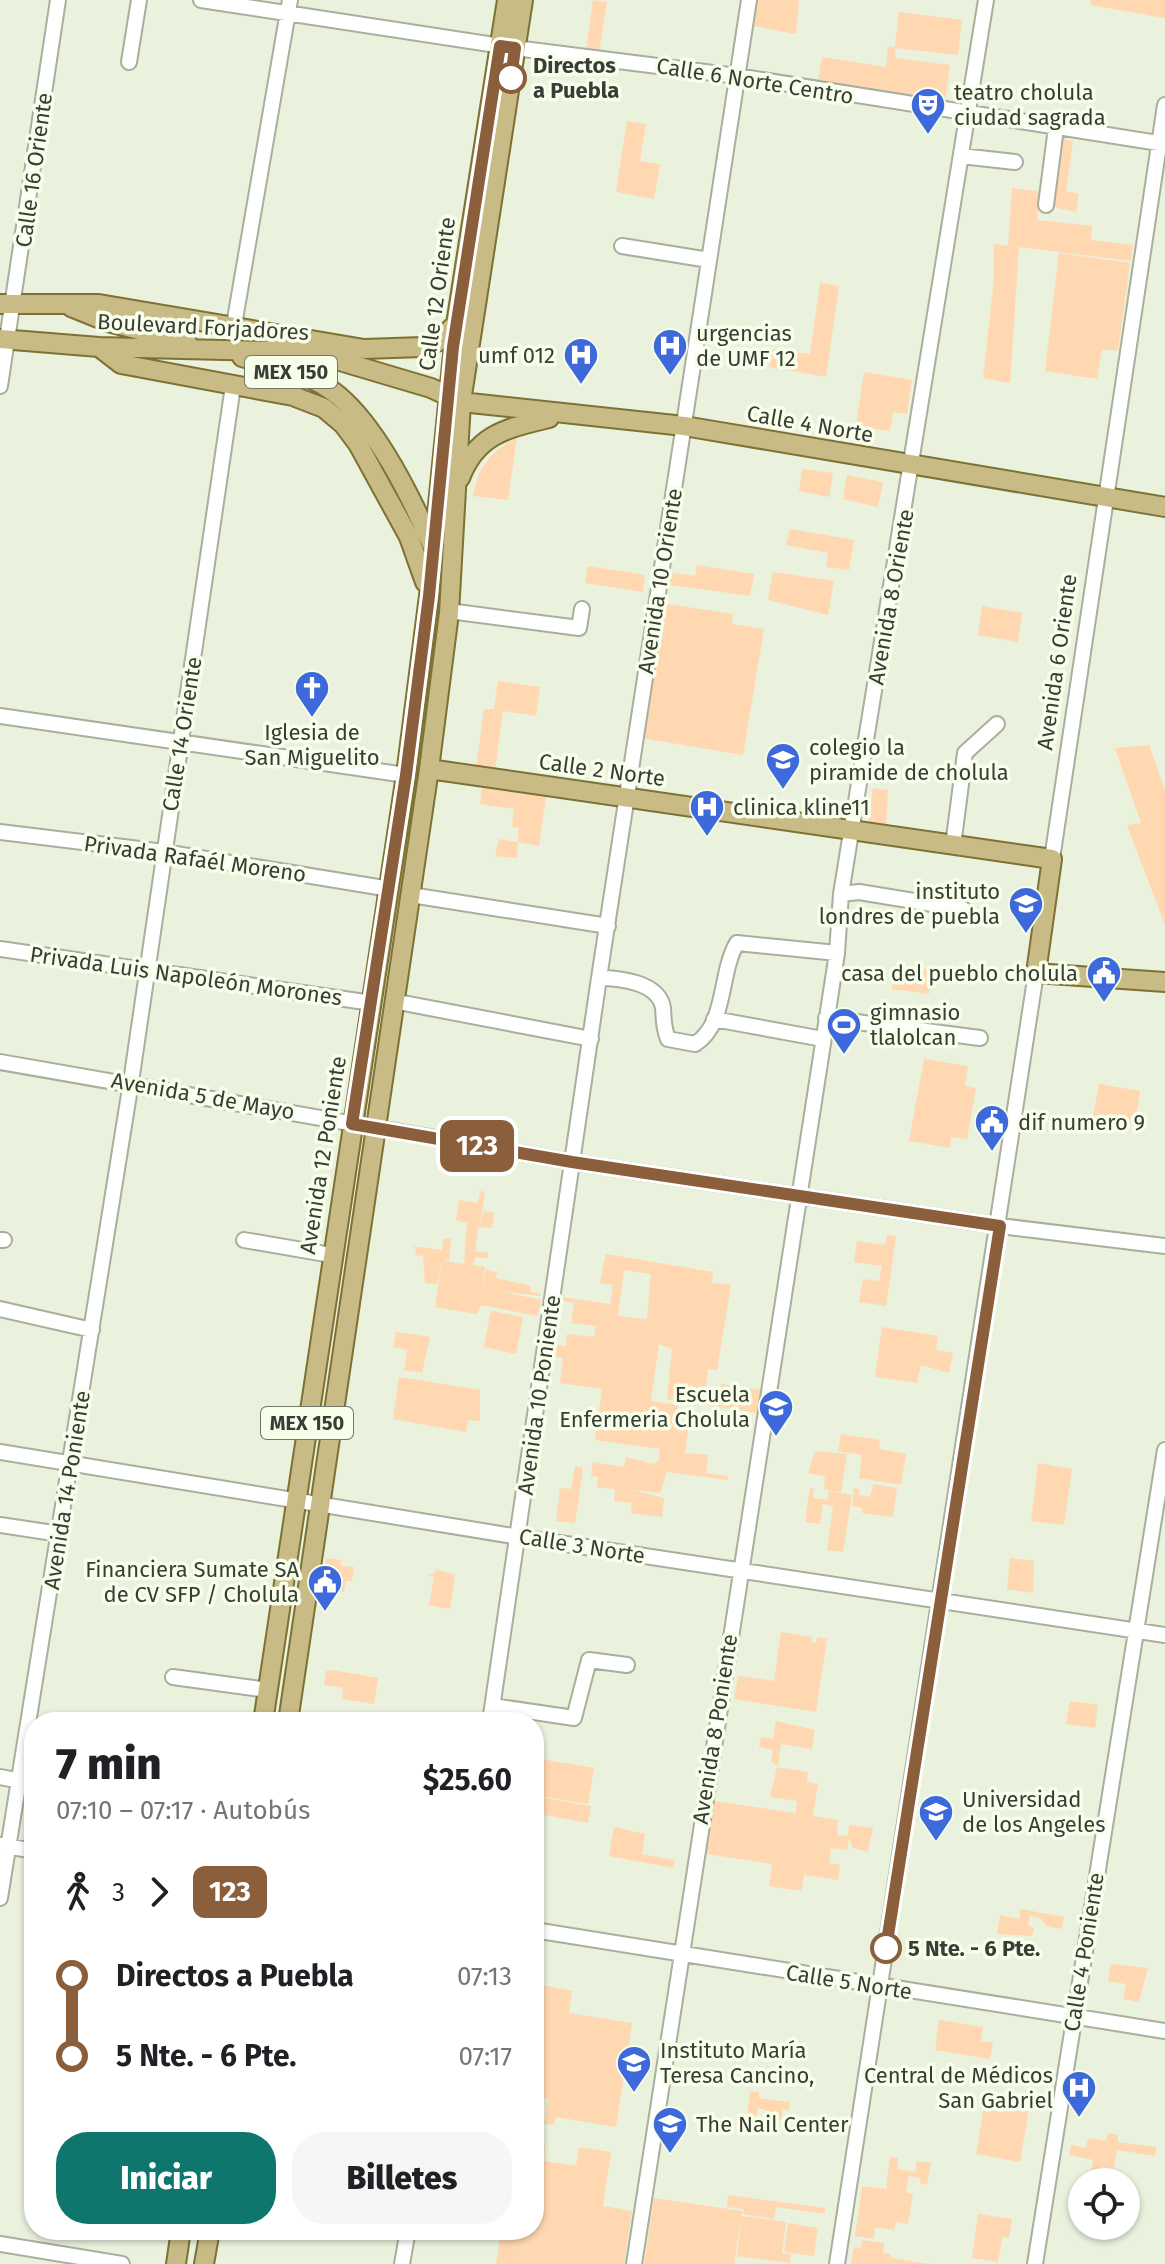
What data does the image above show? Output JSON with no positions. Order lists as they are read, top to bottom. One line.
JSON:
{"streets":{"main road":["Calle 12 Oriente","Boulevard Forjadores","MEX 150","Calle 4 Norte","Avenida 6 Oriente","Calle 2 Norte","Avenida 12 Poniente"],"street":["Calle 6 Norte Centro","Calle 16 Oriente","Avenida 10 Oriente","Avenida 8 Oriente","Calle 14 Oriente","Privada Rafaél Moreno","Privada Luis Napoleón Morones","Avenida 5 de Mayo","Avenida 10 Poniente","Avenida 14 Poniente","Calle 3 Norte","Avenida 8 Poniente","Calle 4 Poniente","Calle 5 Norte"]},"crossings":[["Calle 6 Norte Centro","Calle 12 Oriente"],["Calle 6 Norte Centro","Avenida 10 Oriente"],["Calle 6 Norte Centro","Avenida 8 Oriente"],["Calle 6 Norte Centro","Avenida 6 Oriente"],["Calle 16 Oriente","Boulevard Forjadores"],["Calle 12 Oriente","Boulevard Forjadores"],["Calle 12 Oriente","MEX 150"],["Calle 12 Oriente","Calle 4 Norte"],["Calle 12 Oriente","Avenida 12 Poniente"],["Boulevard Forjadores","MEX 150"],["Boulevard Forjadores","Calle 4 Norte"],["MEX 150","Calle 14 Oriente"],["MEX 150","Avenida 12 Poniente"],["Calle 4 Norte","Avenida 10 Oriente"],["Calle 4 Norte","Avenida 8 Oriente"],["Calle 4 Norte","Avenida 6 Oriente"],["Avenida 10 Oriente","Calle 2 Norte"],["Avenida 10 Oriente","Avenida 5 de Mayo"],["Avenida 10 Oriente","Avenida 10 Poniente"],["Avenida 8 Oriente","Calle 2 Norte"],["Avenida 8 Oriente","Avenida 5 de Mayo"],["Avenida 8 Oriente","Avenida 8 Poniente"],["Avenida 6 Oriente","Calle 2 Norte"],["Avenida 6 Oriente","Avenida 5 de Mayo"],["Avenida 6 Oriente","Calle 3 Norte"],["Avenida 6 Oriente","Calle 5 Norte"],["Calle 14 Oriente","Privada Rafaél Moreno"],["Calle 14 Oriente","Privada Luis Napoleón Morones"],["Calle 14 Oriente","Avenida 5 de Mayo"],["Calle 14 Oriente","Avenida 14 Poniente"],["Calle 2 Norte","Avenida 12 Poniente"],["Privada Rafaél Moreno","Avenida 12 Poniente"],["Privada Luis Napoleón Morones","Avenida 12 Poniente"],["Avenida 5 de Mayo","Avenida 12 Poniente"],["Avenida 5 de Mayo","Avenida 10 Poniente"],["Avenida 5 de Mayo","Avenida 14 Poniente"],["Avenida 5 de Mayo","Avenida 8 Poniente"],["Avenida 12 Poniente","Calle 3 Norte"],["Avenida 10 Poniente","Calle 3 Norte"],["Avenida 14 Poniente","Calle 3 Norte"],["Calle 3 Norte","Avenida 8 Poniente"],["Calle 3 Norte","Calle 4 Poniente"],["Avenida 8 Poniente","Calle 5 Norte"],["Calle 4 Poniente","Calle 5 Norte"]],"places":{"other":["Directos a Puebla","5 Nte. - 6 Pte."],"theatre":["teatro cholula ciudad sagrada"],"hospital":["urgencias de UMF 12","umf 012","clinica kline11","Central de Médicos San Gabriel"],"church":["Iglesia de San Miguelito"],"school or university":["colegio la piramide de cholula","instituto londres de puebla","Escuela Enfermeria Cholula","Universidad de los Angeles","Instituto María Teresa Cancino,","The Nail Center"],"public building":["casa del pueblo cholula","dif numero 9","Financiera Sumate SA de CV SFP / Cholula"],"sports":["gimnasio tlalolcan"]},"lines":["bus line 123"],"page":{"on_map":"123","heading":["7 min","07:10 – 07:17 · Autobús","$25.60"],"legs":["3","123"],"list":[{"name":"Directos a Puebla","value":"07:13"},{"name":"5 Nte. - 6 Pte.","value":"07:17"}],"buttons":["Iniciar","Billetes"]}}
